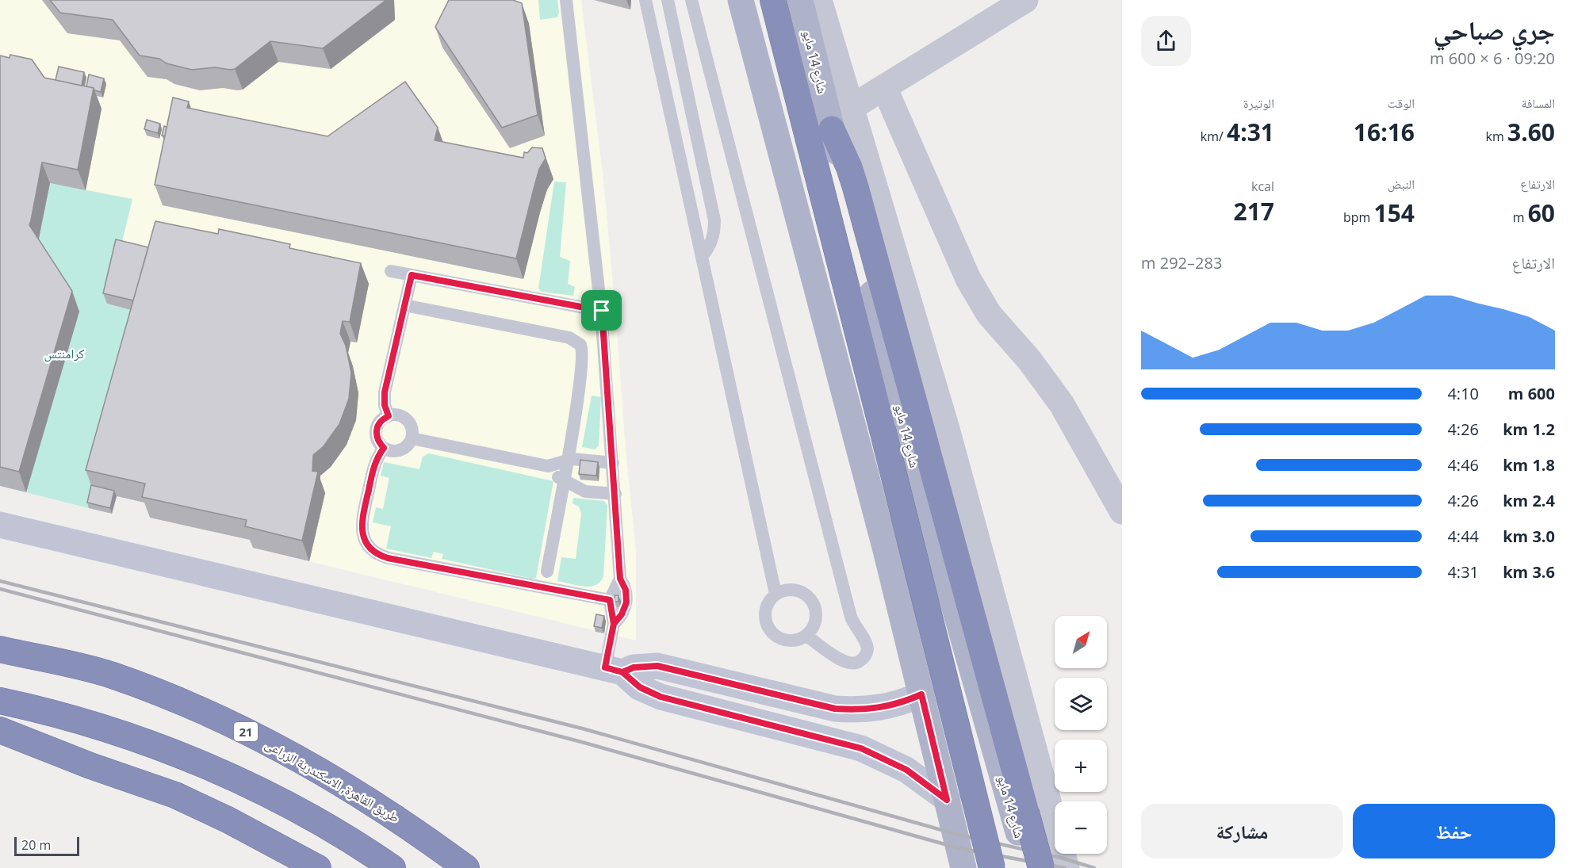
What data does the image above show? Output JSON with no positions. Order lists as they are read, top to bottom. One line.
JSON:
{"streets":{"highway":["21","طريق القاهرة, الاسكندرية الزراعى"],"main road":["شارع 14 مايو"]},"parks":["كرامنتس"],"scale_bar":"20 m","north":"top right","page":{"heading":["جري صباحي","09:20 · 6 × 600 m"],"stats":[["المسافة","3.60 km"],["الوقت","16:16"],["الوتيرة","4:31 /km"],["الارتفاع","60 m"],["النبض","154 bpm"],["kcal","217"]],"chart":["الارتفاع","283–292 m"],"list":[{"name":"600 m","note":"4:10"},{"name":"1.2 km","note":"4:26"},{"name":"1.8 km","note":"4:46"},{"name":"2.4 km","note":"4:26"},{"name":"3.0 km","note":"4:44"},{"name":"3.6 km","note":"4:31"}],"map_buttons":["+","−"],"buttons":["حفظ","مشاركة"],"scale":"20 m"}}
